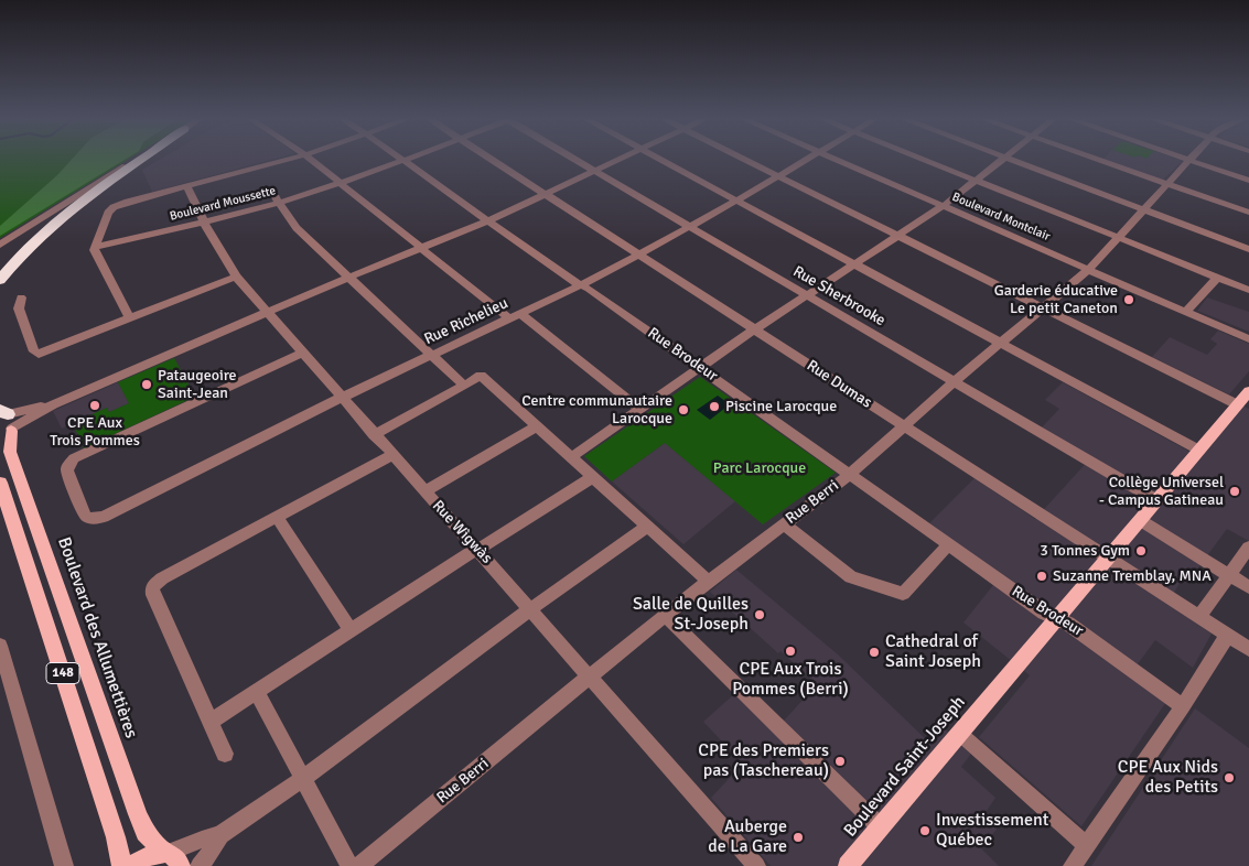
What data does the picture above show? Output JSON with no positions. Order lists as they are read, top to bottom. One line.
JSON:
{"streets":{"main road":["Boulevard des Allumettières","148","Boulevard Saint-Joseph"],"street":["Boulevard Moussette","Boulevard Montclair","Rue Sherbrooke","Rue Richelieu","Rue Brodeur","Rue Dumas","Rue Berri","Rue Wìgwàs"]},"crossings":[["Boulevard Moussette","Rue Brodeur"],["Boulevard Moussette","Rue Wìgwàs"],["Boulevard Montclair","Rue Berri"],["Rue Sherbrooke","Rue Richelieu"],["Rue Sherbrooke","Rue Berri"],["Rue Sherbrooke","Boulevard Saint-Joseph"],["Rue Richelieu","Rue Brodeur"],["Rue Richelieu","Rue Dumas"],["Rue Richelieu","Rue Wìgwàs"],["Rue Brodeur","Rue Berri"],["Rue Brodeur","Boulevard Saint-Joseph"],["Rue Dumas","Rue Berri"],["Rue Dumas","Boulevard Saint-Joseph"],["Rue Berri","Rue Wìgwàs"]],"parks":["Parc Larocque"],"places":["Garderie éducative Le petit Caneton","Pataugeoire Saint-Jean","CPE Aux Trois Pommes","Piscine Larocque","Centre communautaire Larocque","Collège Universel - Campus Gatineau","3 Tonnes Gym","Suzanne Tremblay, MNA","Salle de Quilles St-Joseph","CPE Aux Trois Pommes (Berri)","Cathedral of Saint Joseph","CPE des Premiers pas (Taschereau)","CPE Aux Nids des Petits","Investissement Québec","Auberge de La Gare"]}
